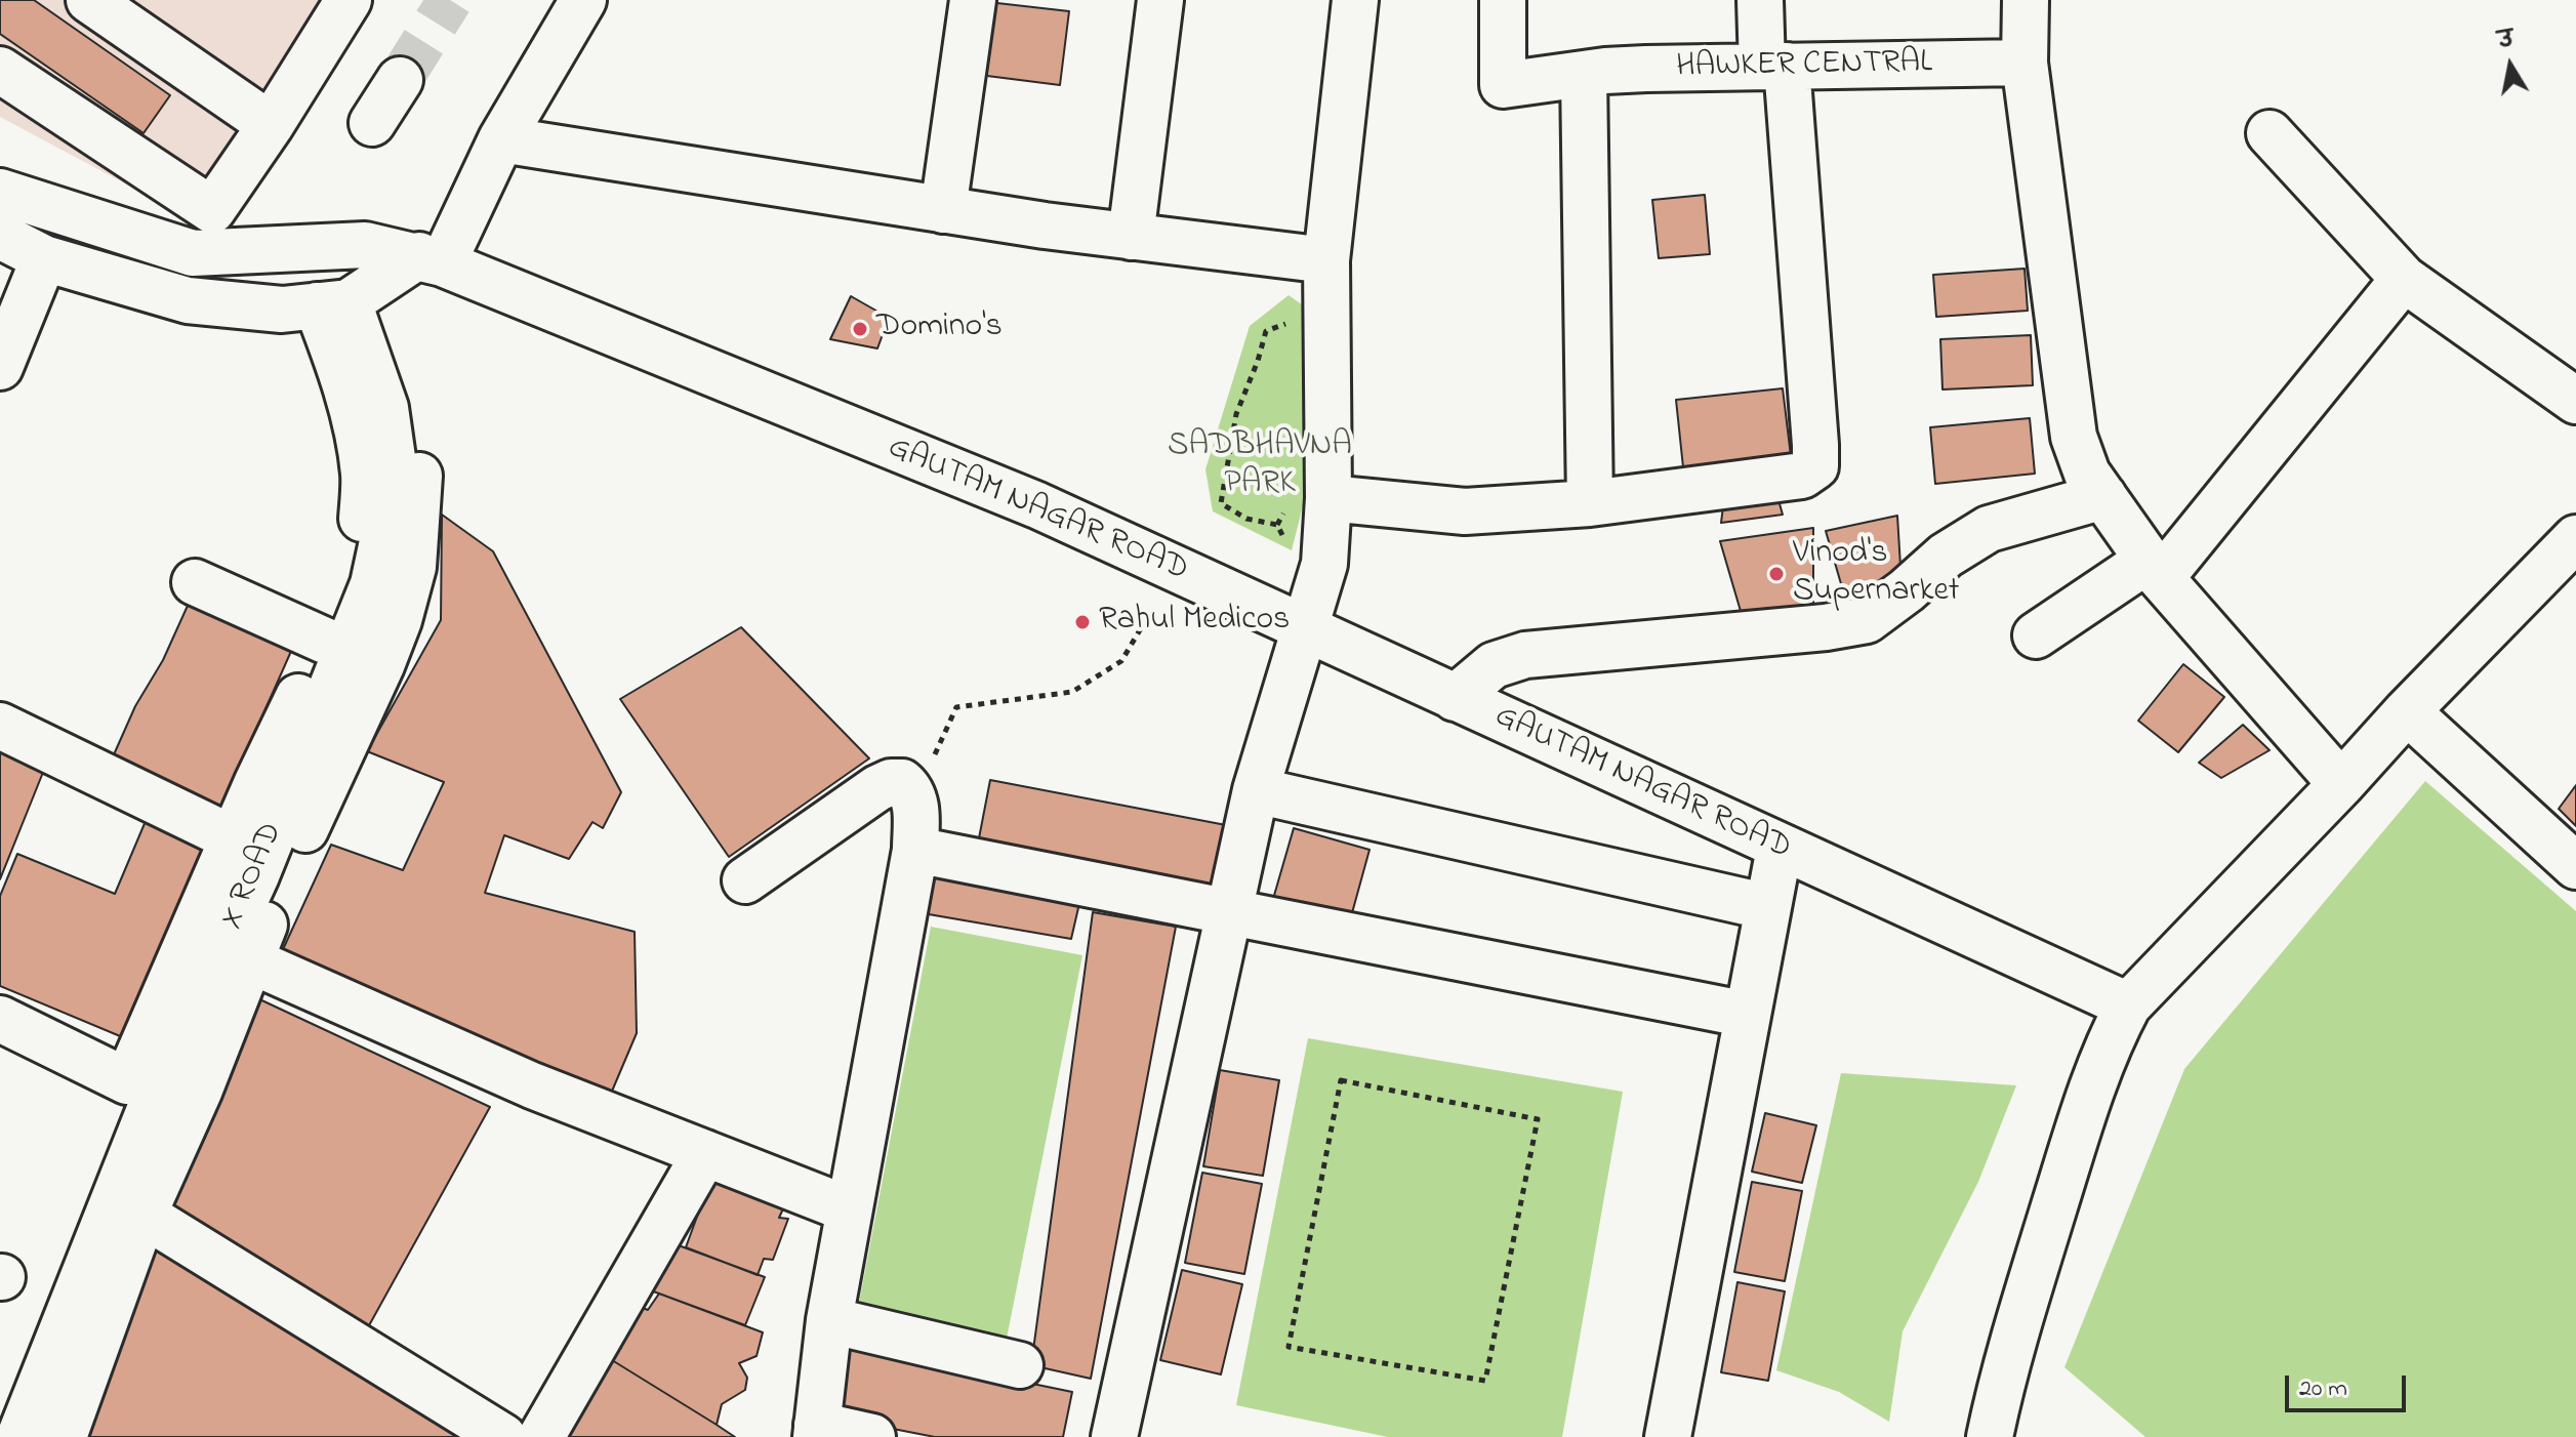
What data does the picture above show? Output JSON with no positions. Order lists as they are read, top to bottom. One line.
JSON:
{"streets":{"street":["HAWKER CENTRAL","GAUTAM NAGAR ROAD","X ROAD"]},"parks":["SADBHAVNA PARK"],"places":["Domino's","Vinod's Supernarket","Rahul Medicos"],"scale_bar":"20 m","north":"top"}
